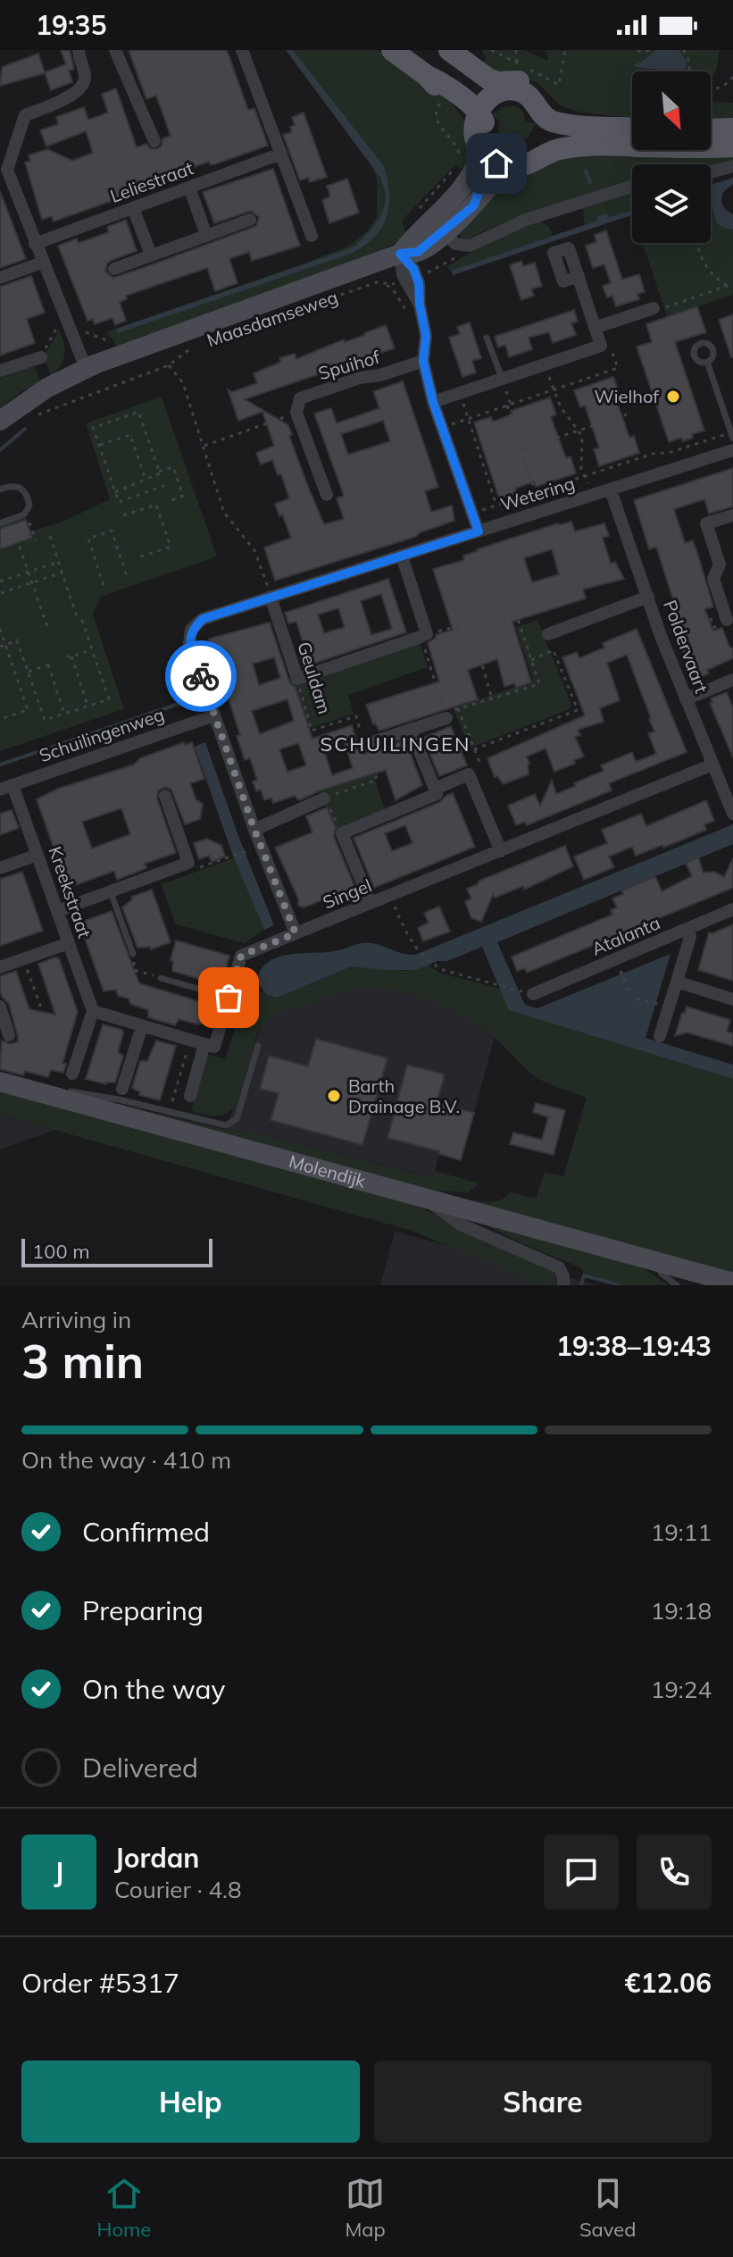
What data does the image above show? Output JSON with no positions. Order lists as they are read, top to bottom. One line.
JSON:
{"streets":{"street":["Leliestraat","Maasdamseweg","Spuihof","Wetering","Poldervaart","Geuldam","Schuilingenweg","Kreekstraat","Singel","Atalanta","Molendijk"]},"crossings":[["Wetering","Poldervaart"],["Wetering","Geuldam"],["Poldervaart","Singel"],["Schuilingenweg","Kreekstraat"]],"districts":["SCHUILINGEN"],"places":["Wielhof","Barth Drainage B.V."],"scale_bar":"100 m","north":"bottom right","page":{"status":"19:35","scale":"100 m","heading":["3 min","Arriving in","19:38–19:43"],"panel":["Jordan","Courier · 4.8","Order #5317","€12.06"],"bar":"On the way · 410 m","list":[["Confirmed","19:11"],["Preparing","19:18"],["On the way","19:24"],"Delivered"],"round":"J","buttons":["Help","Share"],"tabs":["Home","Map","Saved"]}}
